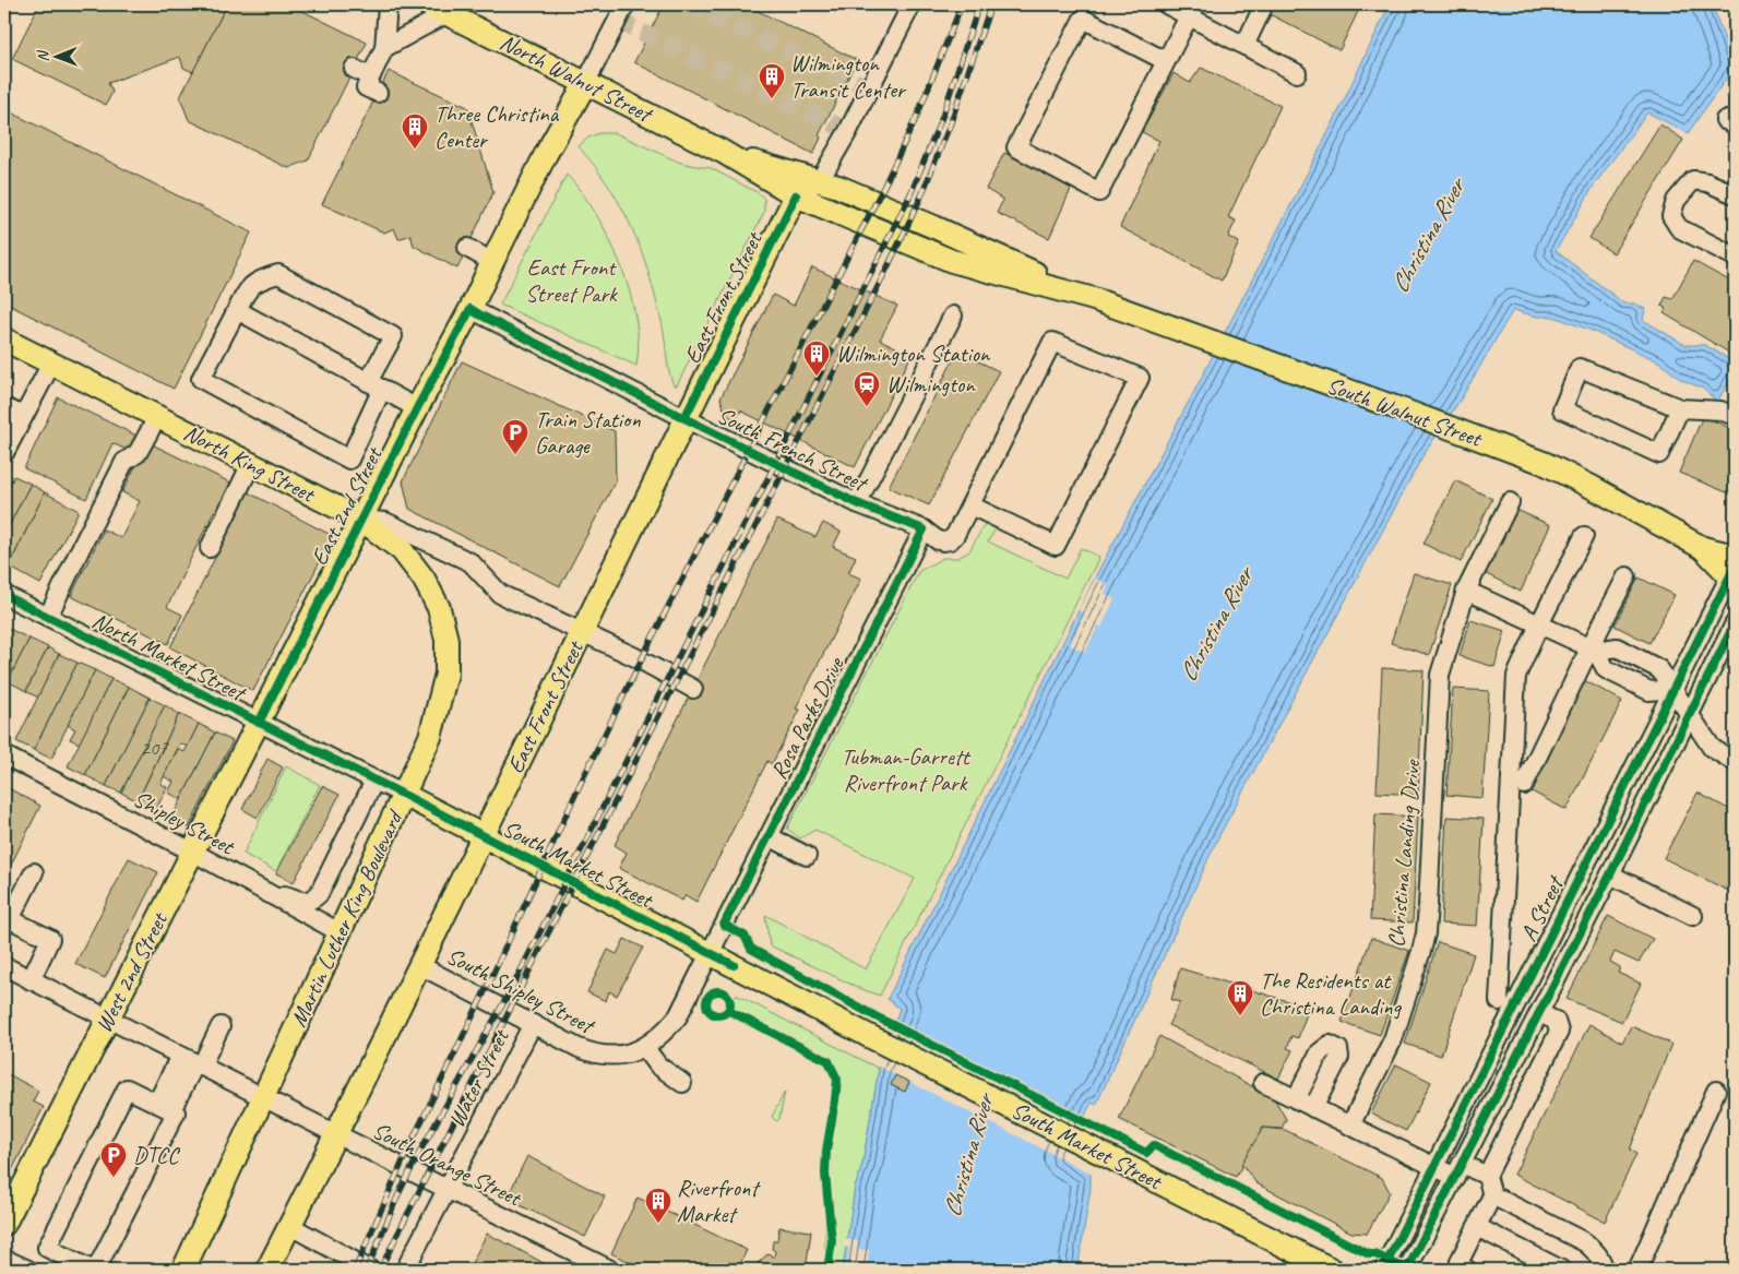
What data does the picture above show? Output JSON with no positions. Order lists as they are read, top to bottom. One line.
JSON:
{"streets":{"main road":["North Walnut Street","East Front Street","South Walnut Street","North King Street","East 2nd Street","South Market Street","Martin Luther King Boulevard","West 2nd Street"],"street":["South French Street","North Market Street","Rosa Parks Drive","Shipley Street","Christina Landing Drive","A Street","South Shipley Street","Water Street","South Orange Street"]},"crossings":[["North Walnut Street","East Front Street"],["North Walnut Street","South Walnut Street"],["North Walnut Street","East 2nd Street"],["East Front Street","South French Street"],["East Front Street","North King Street"],["East Front Street","South Market Street"],["South Walnut Street","A Street"],["South French Street","East 2nd Street"],["South French Street","Rosa Parks Drive"],["North King Street","East 2nd Street"],["North King Street","Martin Luther King Boulevard"],["East 2nd Street","North Market Street"],["East 2nd Street","Martin Luther King Boulevard"],["East 2nd Street","West 2nd Street"],["North Market Street","South Market Street"],["North Market Street","Martin Luther King Boulevard"],["North Market Street","West 2nd Street"],["Rosa Parks Drive","South Market Street"],["Rosa Parks Drive","South Shipley Street"],["Shipley Street","Martin Luther King Boulevard"],["Shipley Street","West 2nd Street"],["South Market Street","Martin Luther King Boulevard"],["South Market Street","South Shipley Street"],["Martin Luther King Boulevard","South Orange Street"],["West 2nd Street","South Orange Street"],["South Shipley Street","Water Street"],["Water Street","South Orange Street"]],"water":["Christina River"],"parks":["East Front Street Park","Tubman-Garrett Riverfront Park"],"places":{"building":["Wilmington Transit Center","Three Christina Center","Wilmington Station","The Residents at Christina Landing","Riverfront Market"],"station":["Wilmington"],"parking":["Train Station Garage","DTCC"]},"house_numbers":["207"],"north":"left"}
